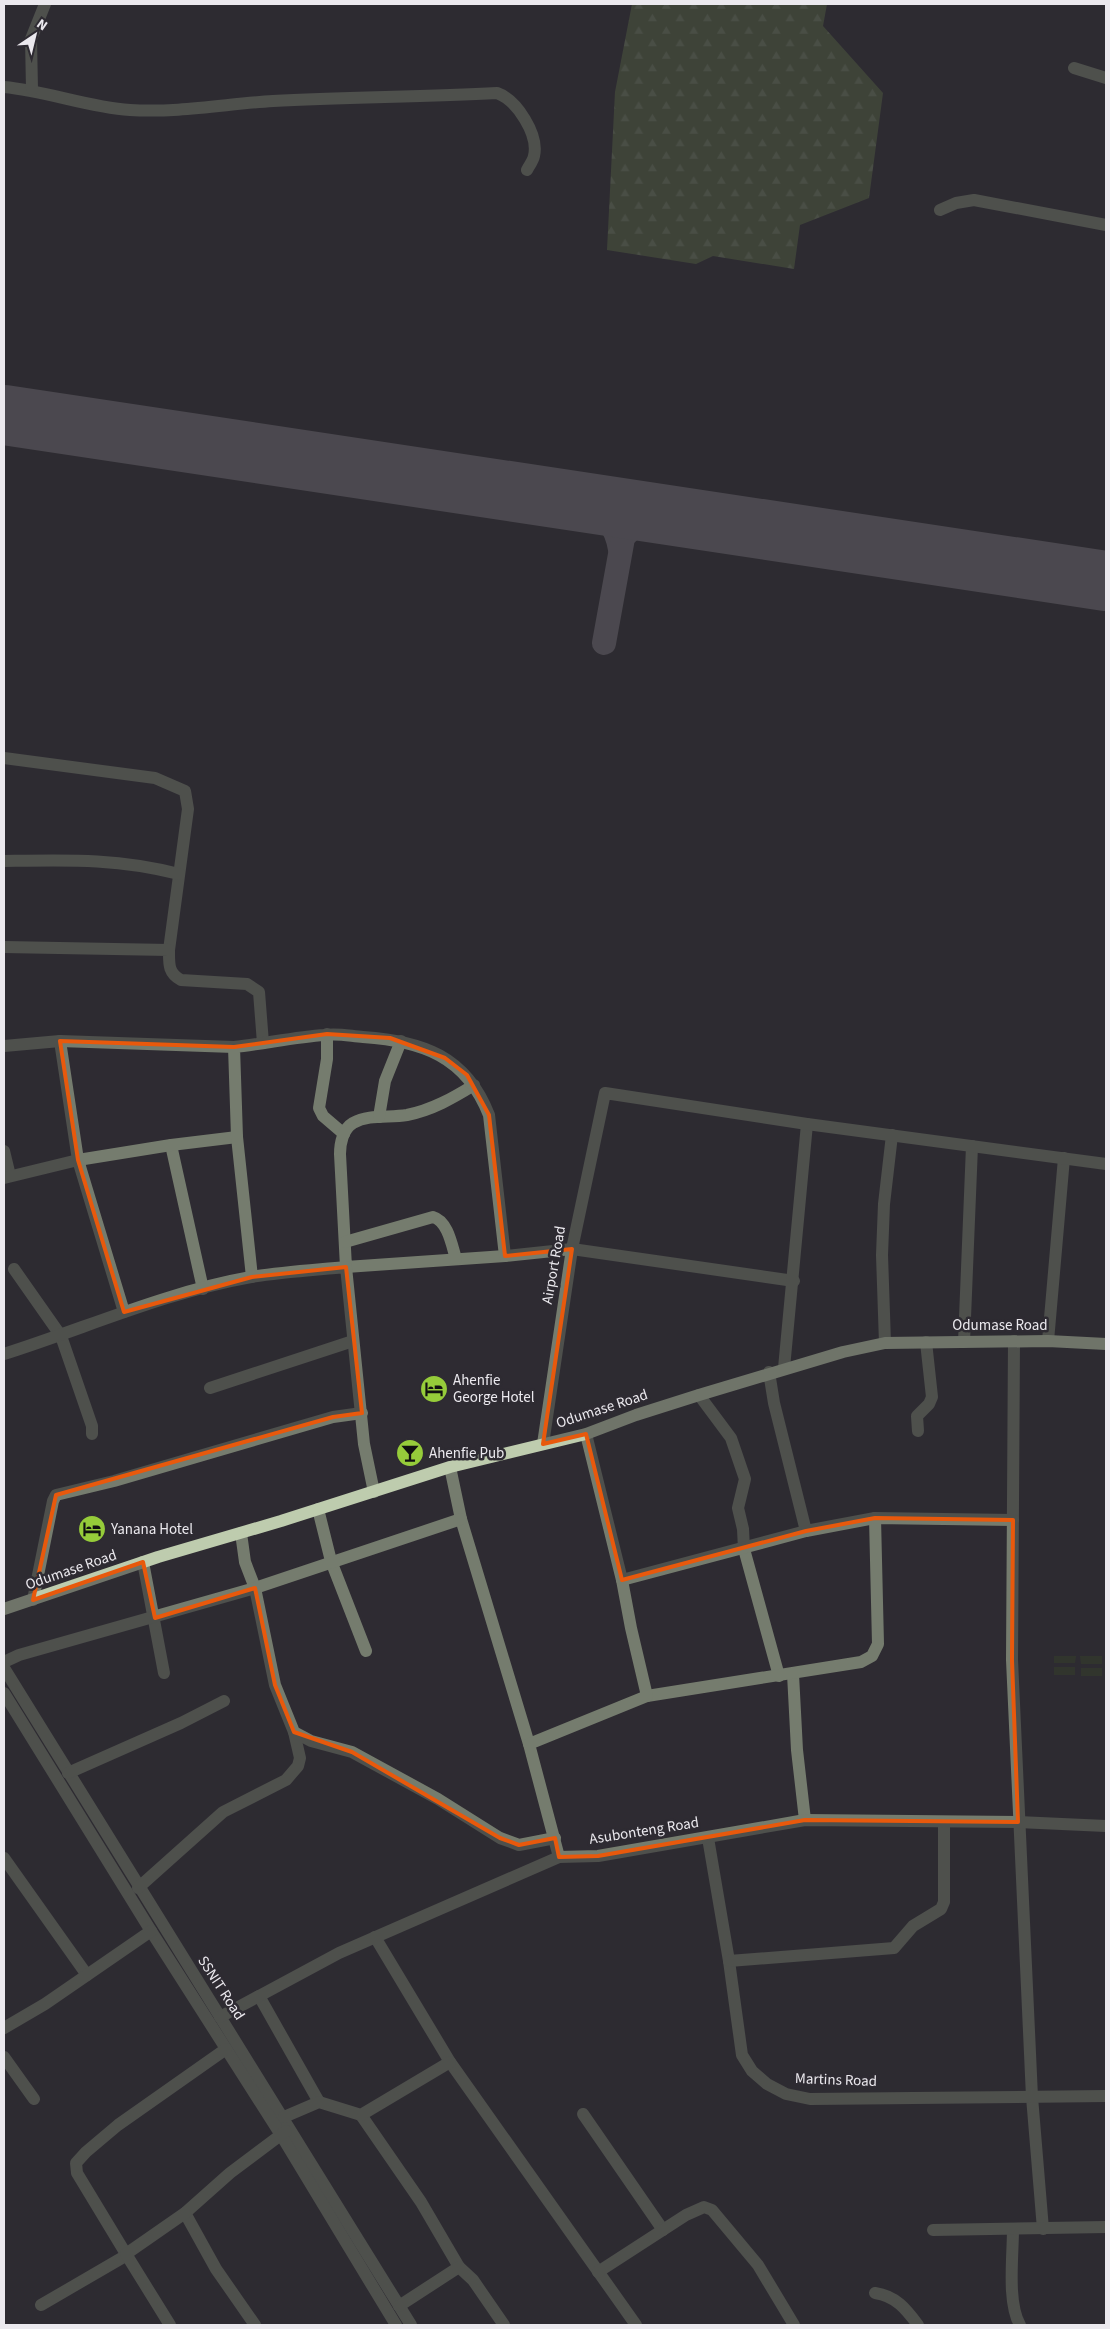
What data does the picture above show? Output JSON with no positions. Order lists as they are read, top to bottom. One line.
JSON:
{"streets":{"main road":["Odumase Road"],"street":["Airport Road","Asubonteng Road","SSNIT Road","Martins Road"]},"crossings":[["Airport Road","Odumase Road"],["Asubonteng Road","SSNIT Road"],["Asubonteng Road","Martins Road"]],"places":{"hotel":["Ahenfie George Hotel","Yanana Hotel"],"bar":["Ahenfie Pub"]},"north":"top right"}
